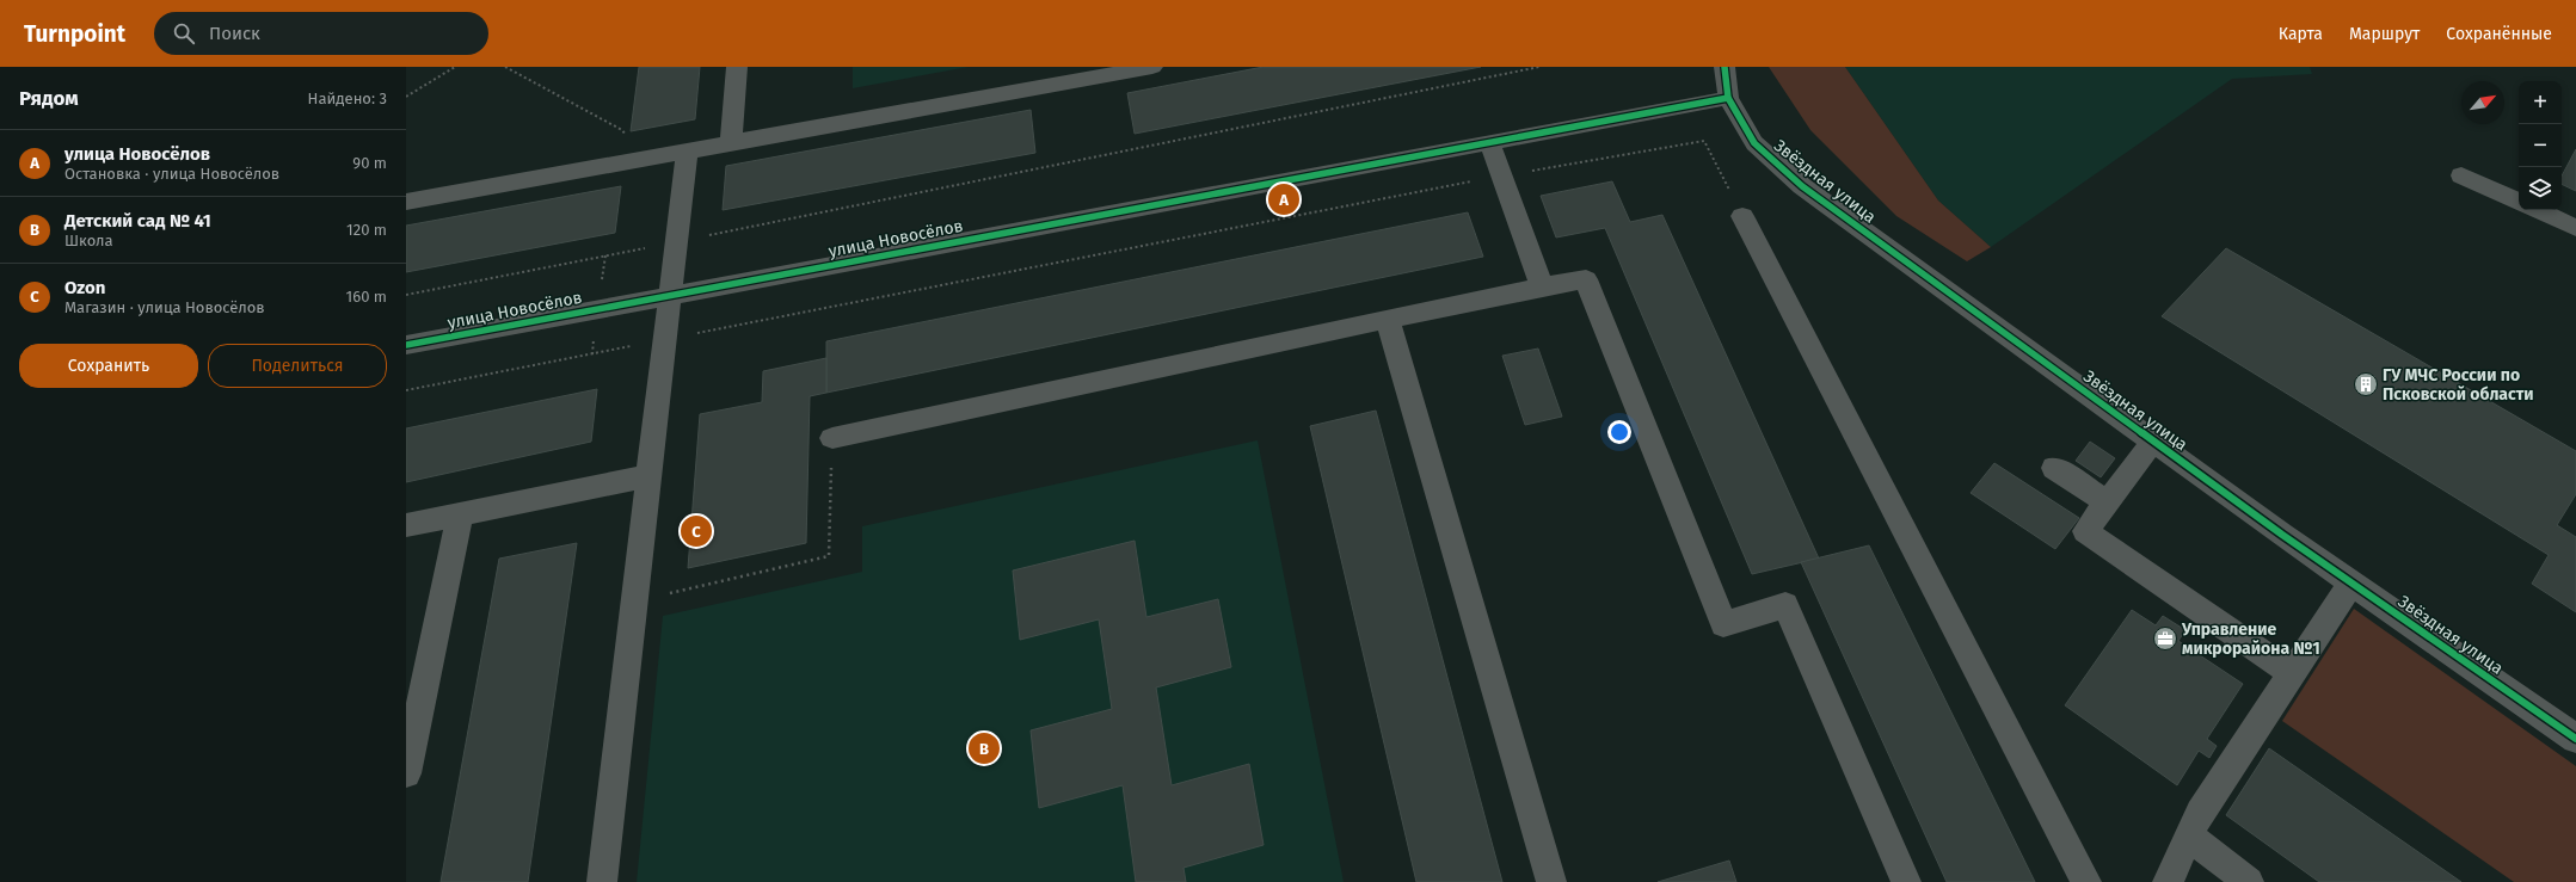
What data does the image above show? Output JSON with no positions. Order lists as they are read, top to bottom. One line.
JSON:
{"streets":{"street":["Звёздная улица","улица Новосёлов"]},"crossings":[["Звёздная улица","улица Новосёлов"]],"places":{"building":["ГУ МЧС России по Псковской области"],"office":["Управление микрорайона №1"]},"north":"top right","page":{"header":"Turnpoint","search":"Поиск","nav":["Карта","Маршрут","Сохранённые"],"heading":["Рядом","Найдено: 3"],"map_buttons":["+","−"],"list":[{"mark":"A","name":"улица Новосёлов","note":"Остановка · улица Новосёлов","value":"90 m"},{"mark":"B","name":"Детский сад № 41","note":"Школа","value":"120 m"},{"mark":"C","name":"Ozon","note":"Магазин · улица Новосёлов","value":"160 m"}],"pins":["A","C","B"],"buttons":["Сохранить","Поделиться"]}}
